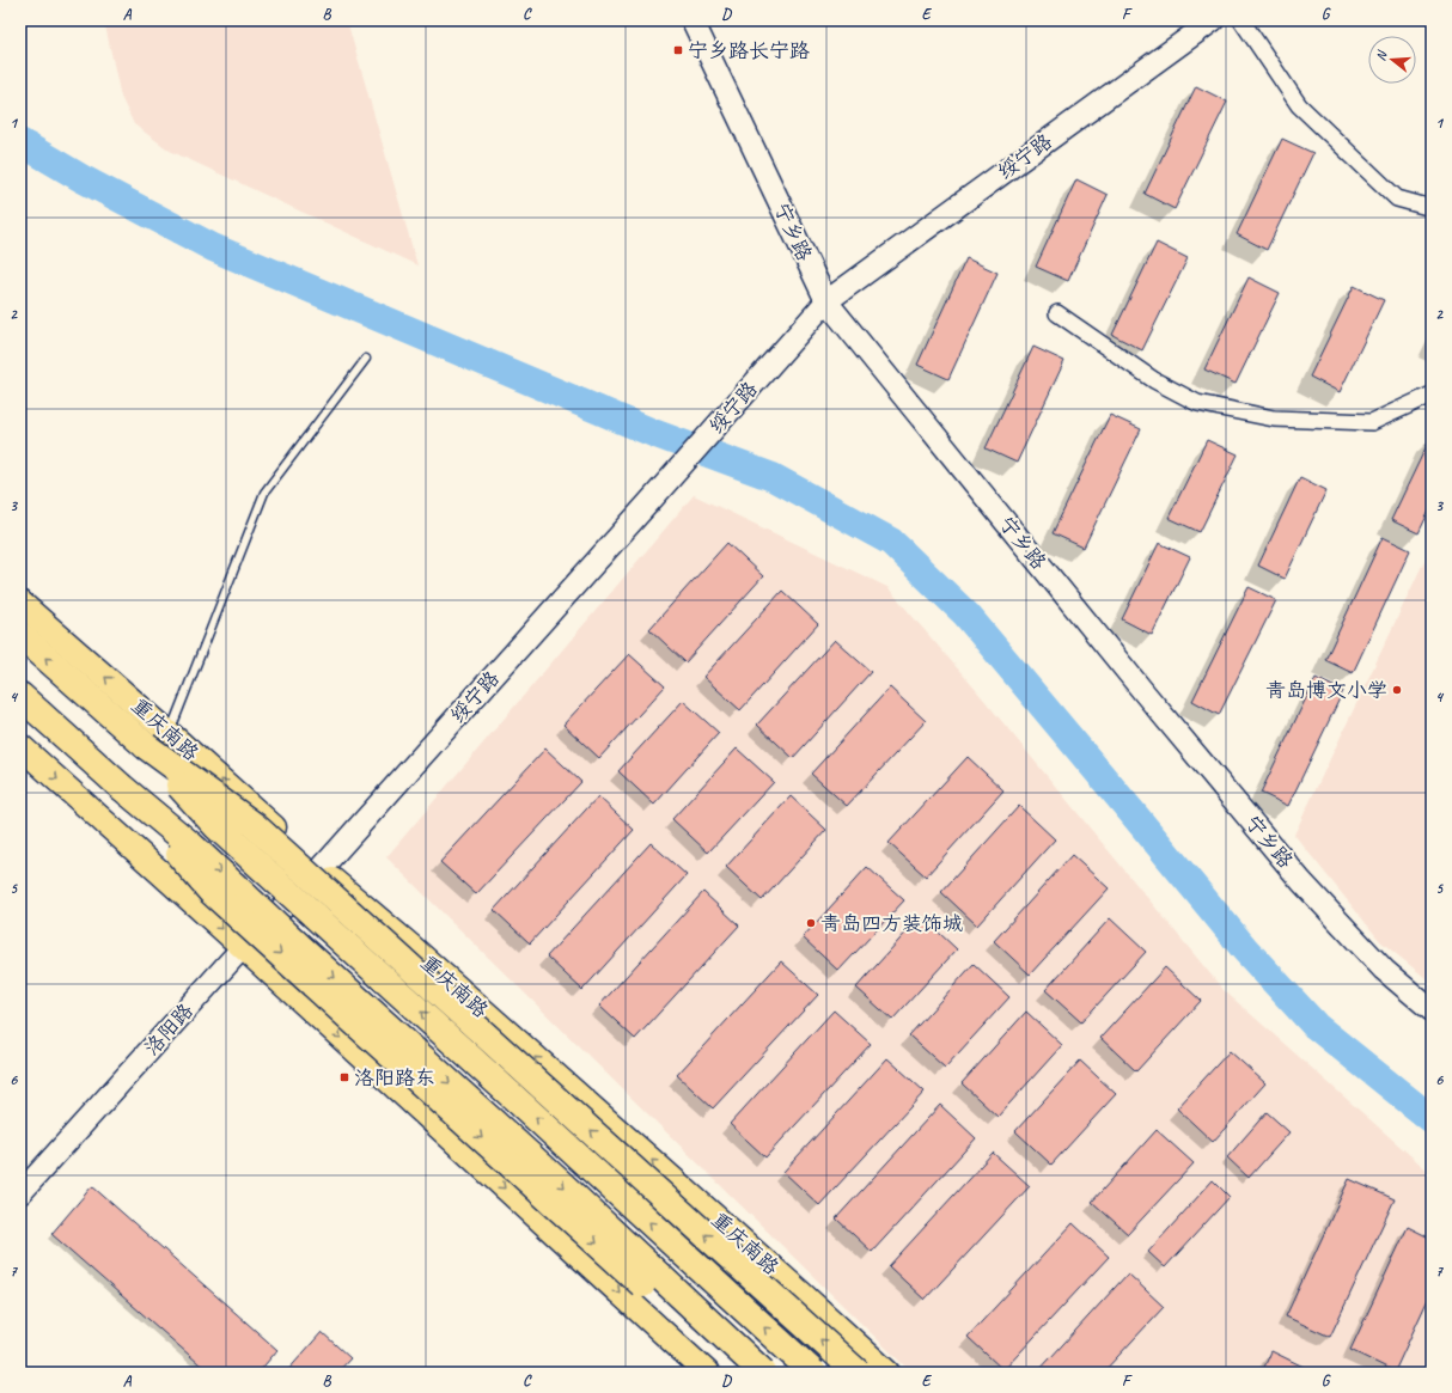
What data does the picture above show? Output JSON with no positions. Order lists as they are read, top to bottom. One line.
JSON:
{"streets":{"main road":["重庆南路"],"street":["绥宁路","宁乡路","洛阳路"]},"crossings":[["绥宁路","宁乡路"],["绥宁路","重庆南路"],["绥宁路","洛阳路"],["重庆南路","洛阳路"]],"places":{"transit":["宁乡路长宁路","洛阳路东"],"other":["青岛博文小学","青岛四方装饰城"]},"north":"left","grid":{"columns":["A","B","C","D","E","F","G"],"rows":["1","2","3","4","5","6","7"]}}
